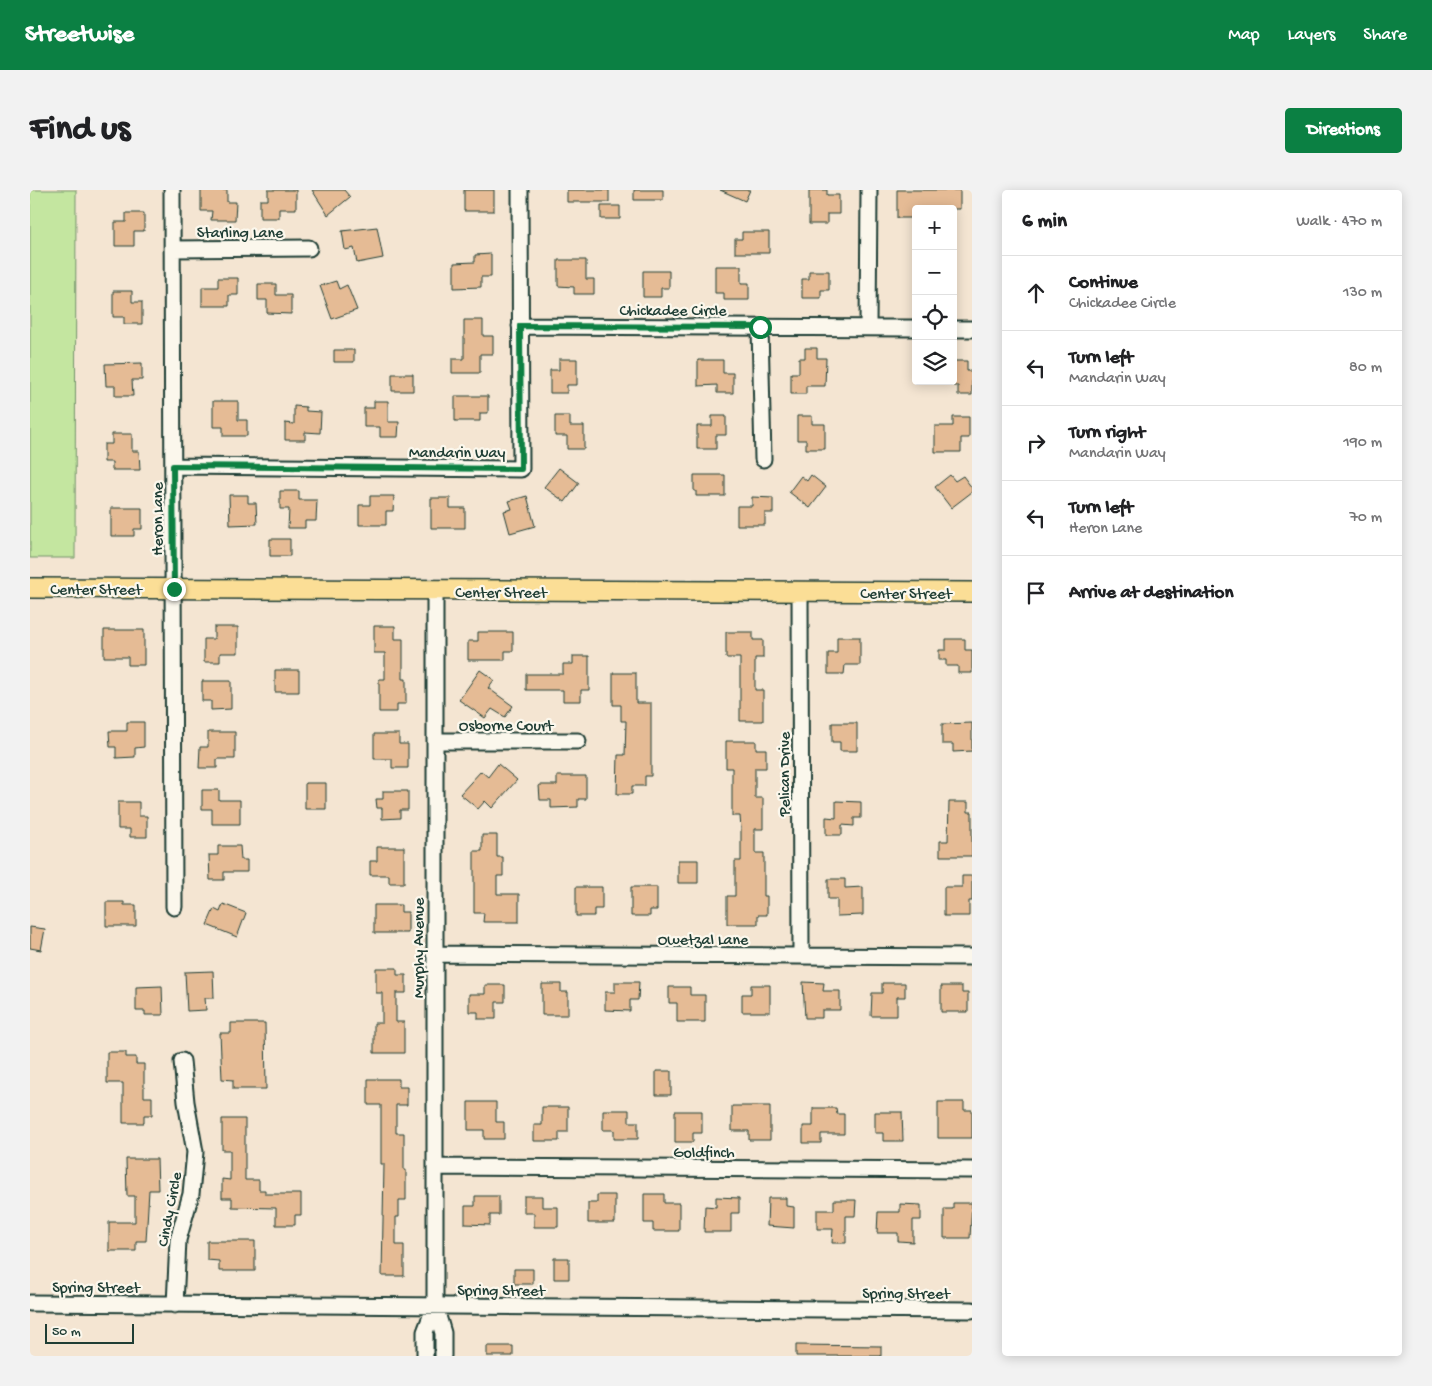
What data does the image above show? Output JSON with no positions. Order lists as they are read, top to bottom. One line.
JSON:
{"streets":{"main road":["Center Street"],"street":["Starling Lane","Chickadee Circle","Mandarin Way","Heron Lane","Osborne Court","Pelican Drive","Owetzal Lane","Murphy Avenue","Goldfinch","Cindy Circle","Spring Street"]},"crossings":[["Starling Lane","Heron Lane"],["Chickadee Circle","Mandarin Way"],["Mandarin Way","Heron Lane"],["Heron Lane","Center Street"],["Center Street","Pelican Drive"],["Center Street","Murphy Avenue"],["Osborne Court","Murphy Avenue"],["Pelican Drive","Owetzal Lane"],["Owetzal Lane","Murphy Avenue"],["Murphy Avenue","Goldfinch"],["Murphy Avenue","Spring Street"],["Cindy Circle","Spring Street"]],"scale_bar":"50 m","page":{"header":"Streetwise","nav":["Map","Layers","Share"],"buttons":"Directions","title":"Find us","heading":["6 min","Walk · 470 m"],"map_buttons":["+","−"],"list":[["Continue","Chickadee Circle","130 m"],["Turn left","Mandarin Way","80 m"],["Turn right","Mandarin Way","190 m"],["Turn left","Heron Lane","70 m"],"Arrive at destination"],"scale":"50 m"}}
